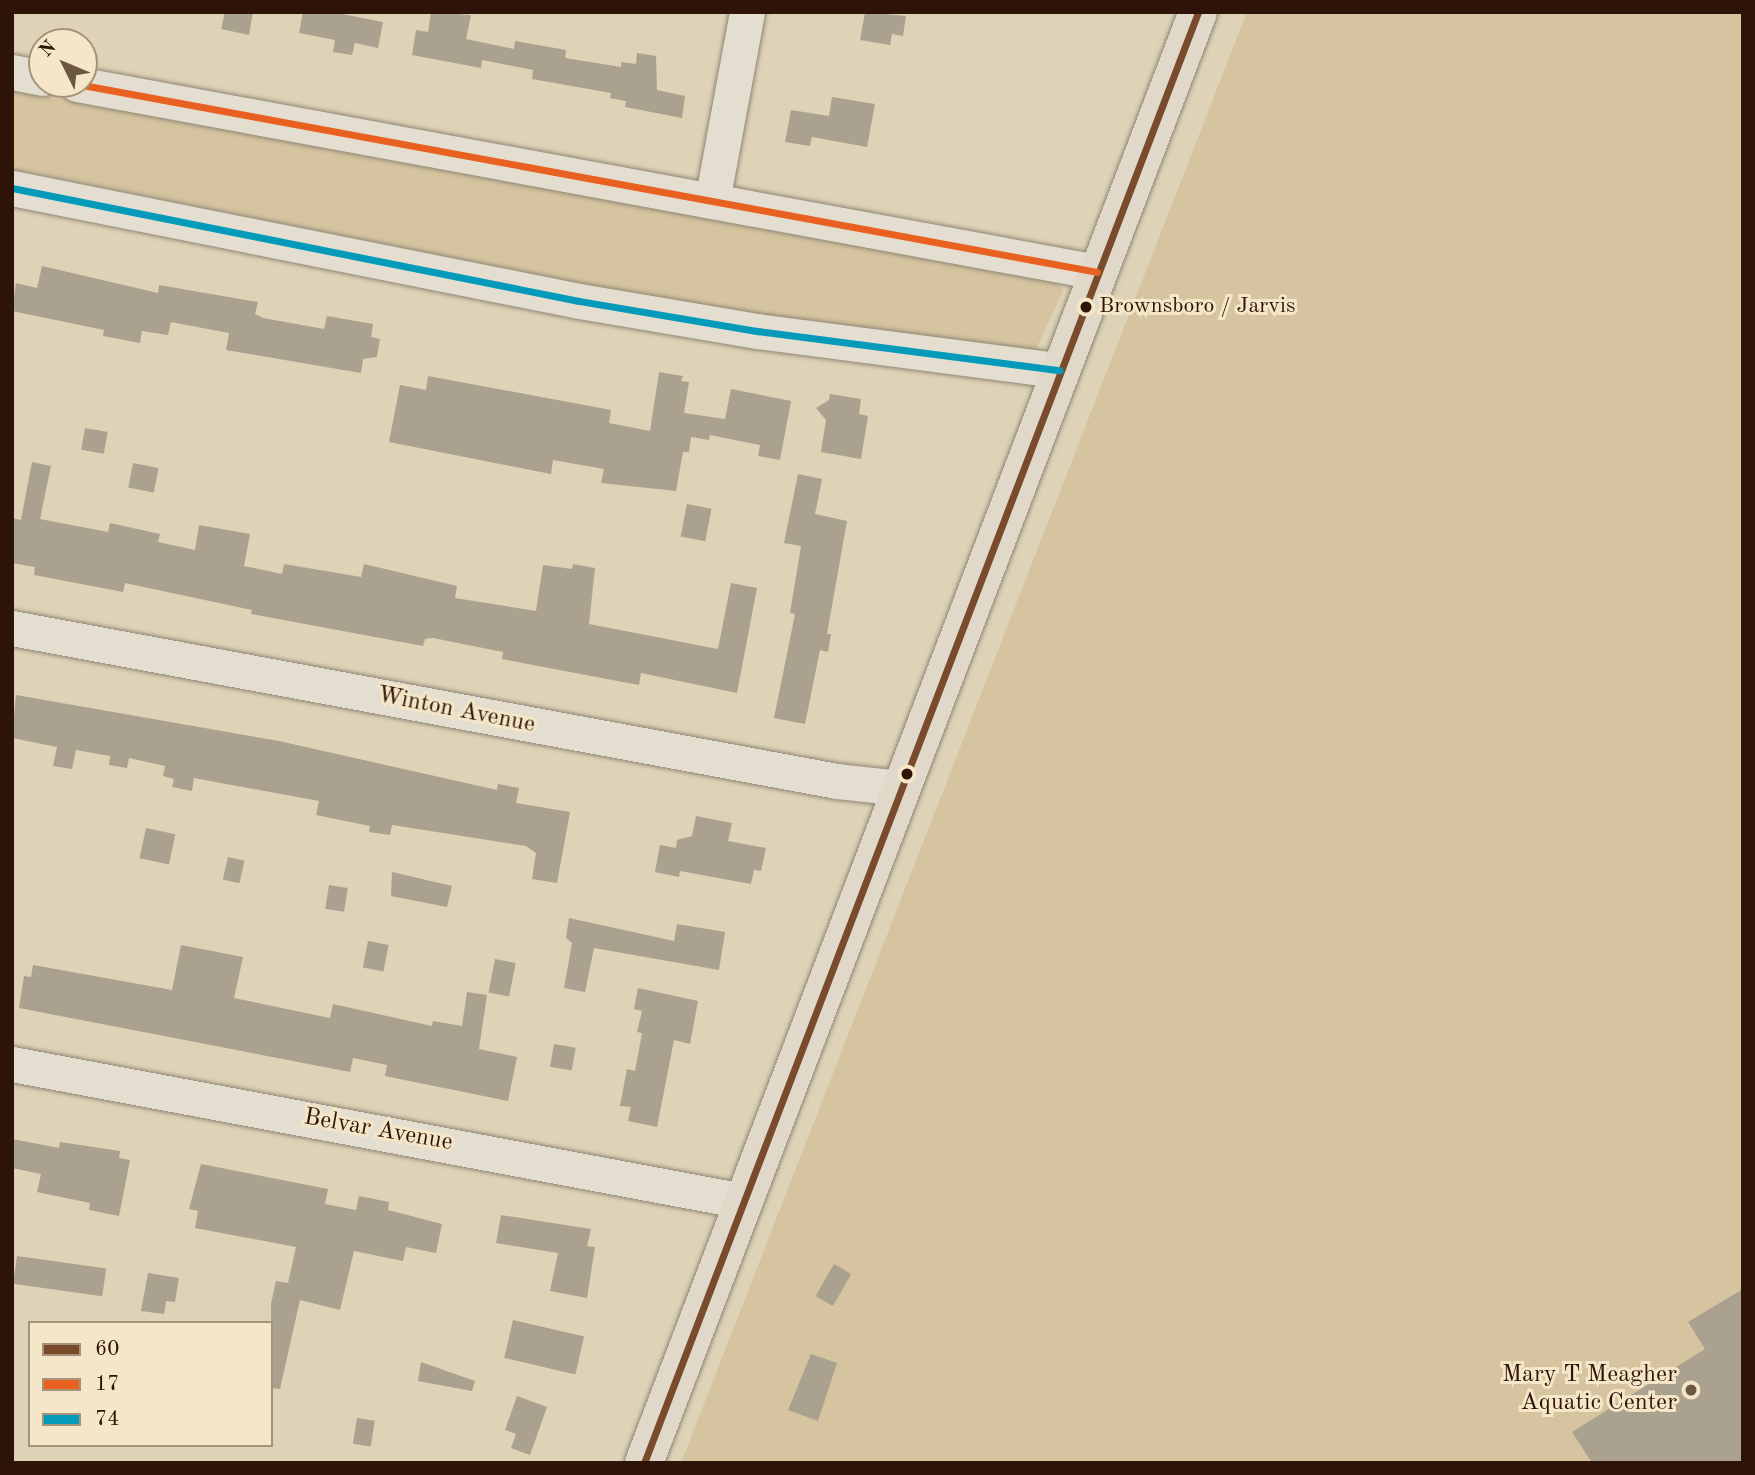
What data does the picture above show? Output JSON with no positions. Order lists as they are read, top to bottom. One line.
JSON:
{"streets":{"street":["Winton Avenue","Belvar Avenue"]},"places":["Brownsboro / Jarvis","Mary T Meagher Aquatic Center"],"lines":["transit line 60","transit line 17","transit line 74"],"legend":["60","17","74"],"north":"top left"}
